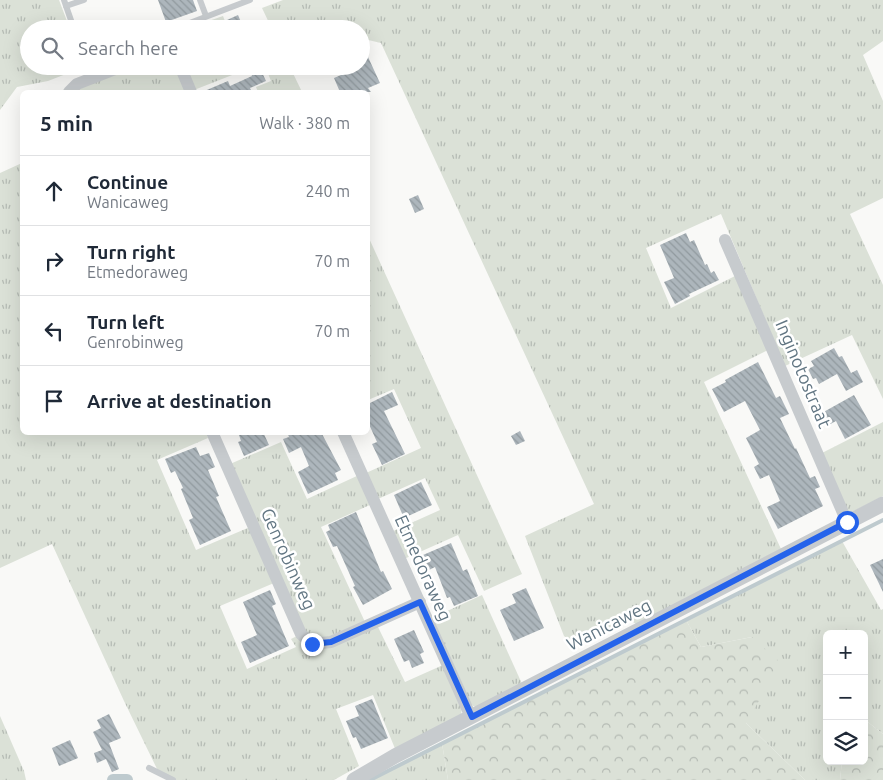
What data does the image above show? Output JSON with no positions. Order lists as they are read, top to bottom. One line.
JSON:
{"streets":{"street":["Inginotostraat","Genrobinweg","Etmedoraweg","Wanicaweg"]},"crossings":[["Inginotostraat","Wanicaweg"],["Genrobinweg","Etmedoraweg"],["Etmedoraweg","Wanicaweg"]],"page":{"search":"Search here","heading":["5 min","Walk · 380 m"],"list":[["Continue","Wanicaweg","240 m"],["Turn right","Etmedoraweg","70 m"],["Turn left","Genrobinweg","70 m"],"Arrive at destination"],"map_buttons":["+","−"]}}
